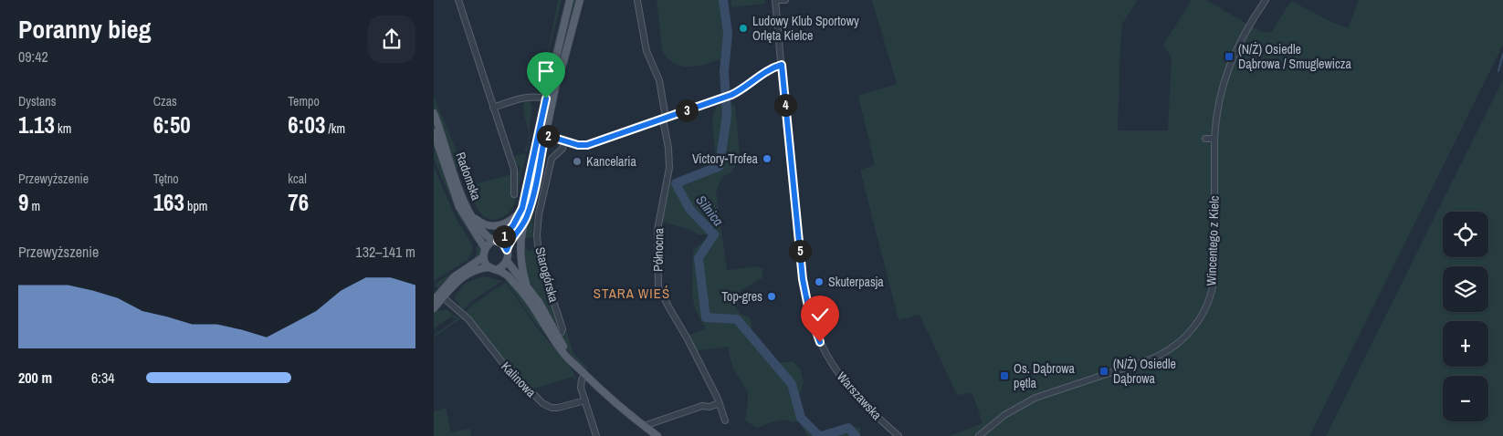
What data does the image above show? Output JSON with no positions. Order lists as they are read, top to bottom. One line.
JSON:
{"streets":{"main road":["Radomska"],"street":["Wincentego z Kielc","Północna","Starogórska","Kalinowa","Warszawska"]},"districts":["STARA WIEŚ"],"water":["Silnica"],"places":{"other":["Ludowy Klub Sportowy Orlęta Kielce","Victory-Trofea","Kancelaria","Skuterpasja","Top-gres"],"transit":["(N/Ż) Osiedle Dąbrowa / Smuglewicza","(N/Ż) Osiedle Dąbrowa","Os. Dąbrowa pętla"]},"page":{"heading":["Poranny bieg","09:42"],"stats":[["Dystans","1.13 km"],["Czas","6:50"],["Tempo","6:03 /km"],["Przewyższenie","9 m"],["Tętno","163 bpm"],["kcal","76"]],"pins":["4","3","2","1","5"],"map_buttons":["+","−"],"chart":["Przewyższenie","132–141 m"],"list":[{"name":"200 m","note":"6:34"}]}}
